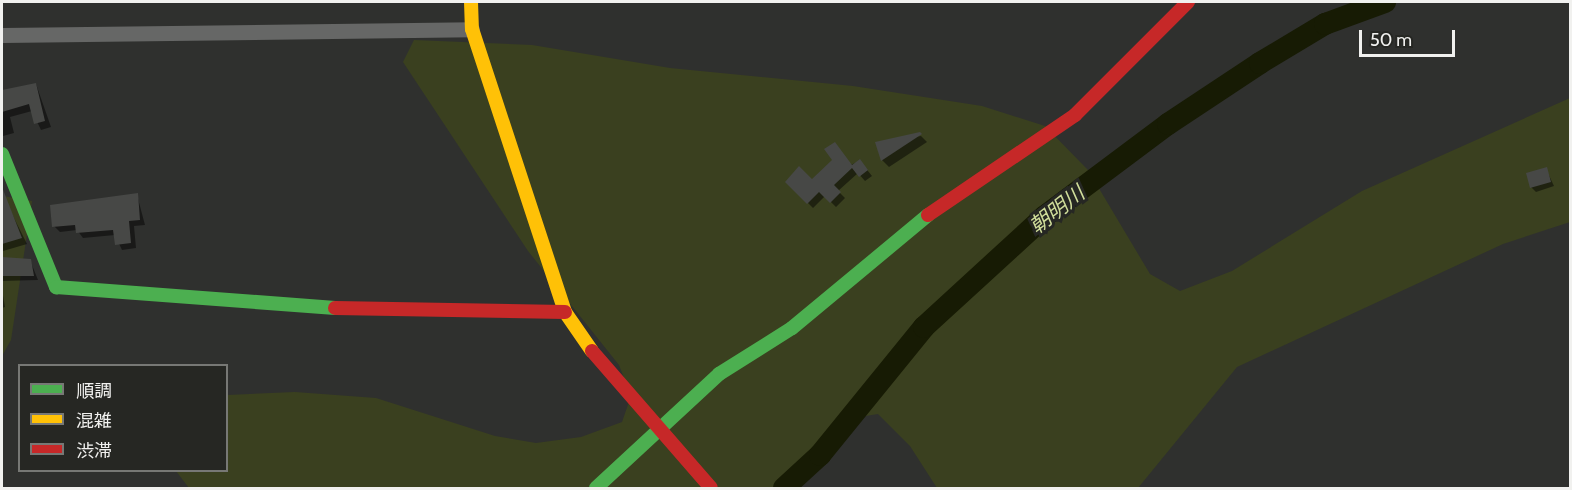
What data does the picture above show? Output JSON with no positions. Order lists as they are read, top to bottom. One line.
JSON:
{"water":["朝明川"],"legend":["順調","混雑","渋滞"],"scale_bar":"50 m"}
